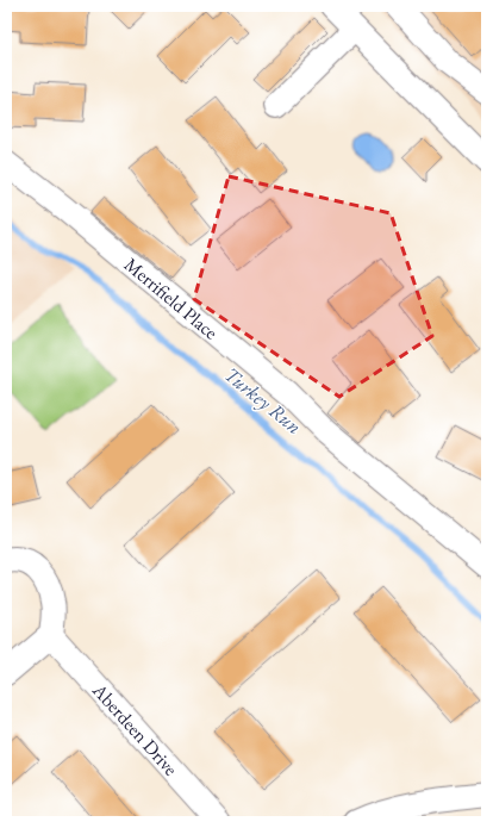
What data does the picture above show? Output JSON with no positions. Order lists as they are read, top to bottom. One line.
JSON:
{"streets":{"street":["Merrifield Place","Aberdeen Drive"]},"water":["Turkey Run"]}
